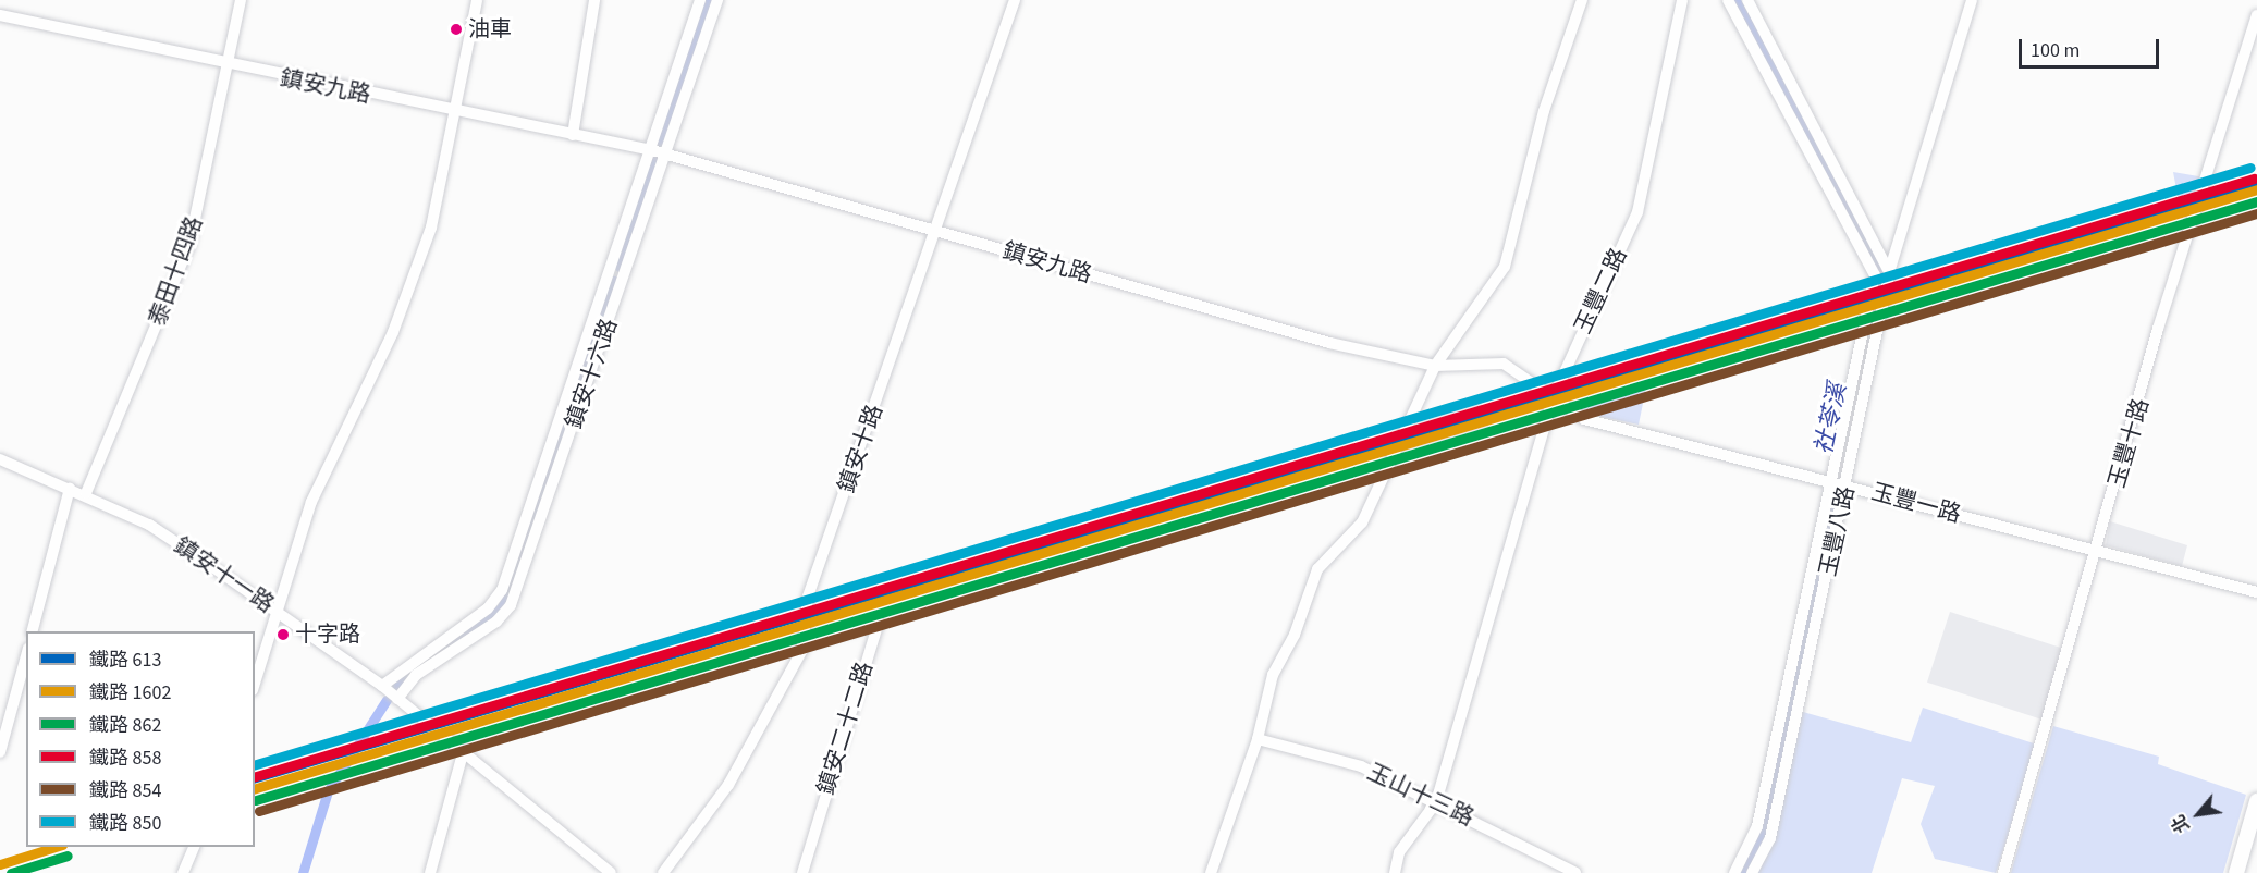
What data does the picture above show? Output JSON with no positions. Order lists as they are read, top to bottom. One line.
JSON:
{"streets":{"street":["鎮安九路","泰田十四路","玉豐二路","鎮安十六路","玉豐十路","鎮安十路","玉豐一路","玉豐八路","鎮安十一路","鎮安二十二路","玉山十三路"]},"crossings":[["鎮安九路","泰田十四路"],["鎮安九路","鎮安十六路"],["鎮安九路","鎮安十路"],["鎮安九路","玉豐一路"],["泰田十四路","鎮安十一路"],["玉豐二路","玉豐一路"],["玉豐二路","玉山十三路"],["鎮安十六路","鎮安十一路"],["玉豐十路","玉豐一路"],["鎮安十路","鎮安二十二路"],["玉豐一路","玉豐八路"]],"water":["社苓溪"],"places":["油車","十字路"],"lines":["rail line 850","rail line 858","rail line 613","rail line 1602","rail line 862","rail line 854"],"legend":["鐵路 613","鐵路 1602","鐵路 862","鐵路 858","鐵路 854","鐵路 850"],"scale_bar":"100 m","north":"bottom left"}
